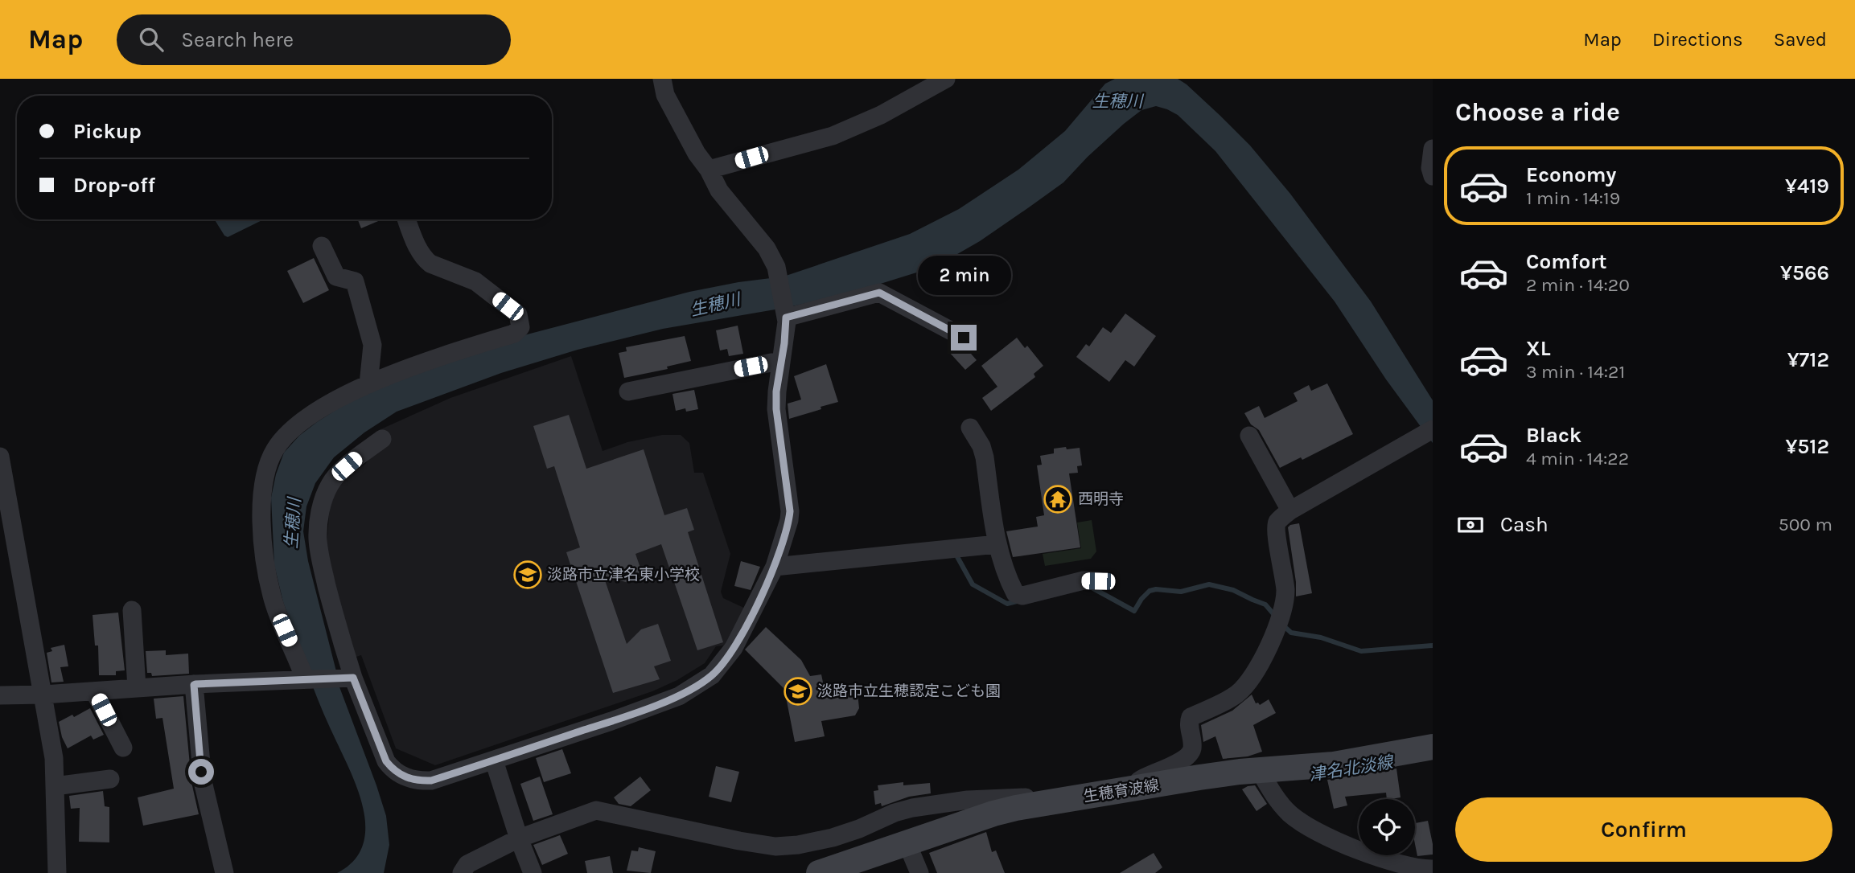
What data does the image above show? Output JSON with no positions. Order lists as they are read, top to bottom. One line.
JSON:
{"streets":{"main road":["生穂育波線"]},"water":["生穂川","津名北淡線"],"places":{"temple":["西明寺"],"school or university":["淡路市立津名東小学校","淡路市立生穂認定こども園"]},"page":{"header":"Map","search":"Search here","nav":["Map","Directions","Saved"],"heading":"Choose a ride","banner":["Pickup","Drop-off"],"list":[{"name":"Economy","note":"1 min · 14:19","value":"¥419"},{"name":"Comfort","note":"2 min · 14:20","value":"¥566"},{"name":"XL","note":"3 min · 14:21","value":"¥712"},{"name":"Black","note":"4 min · 14:22","value":"¥512"}],"bubble":"2 min","pay":["Cash","500 m"],"buttons":"Confirm"}}
